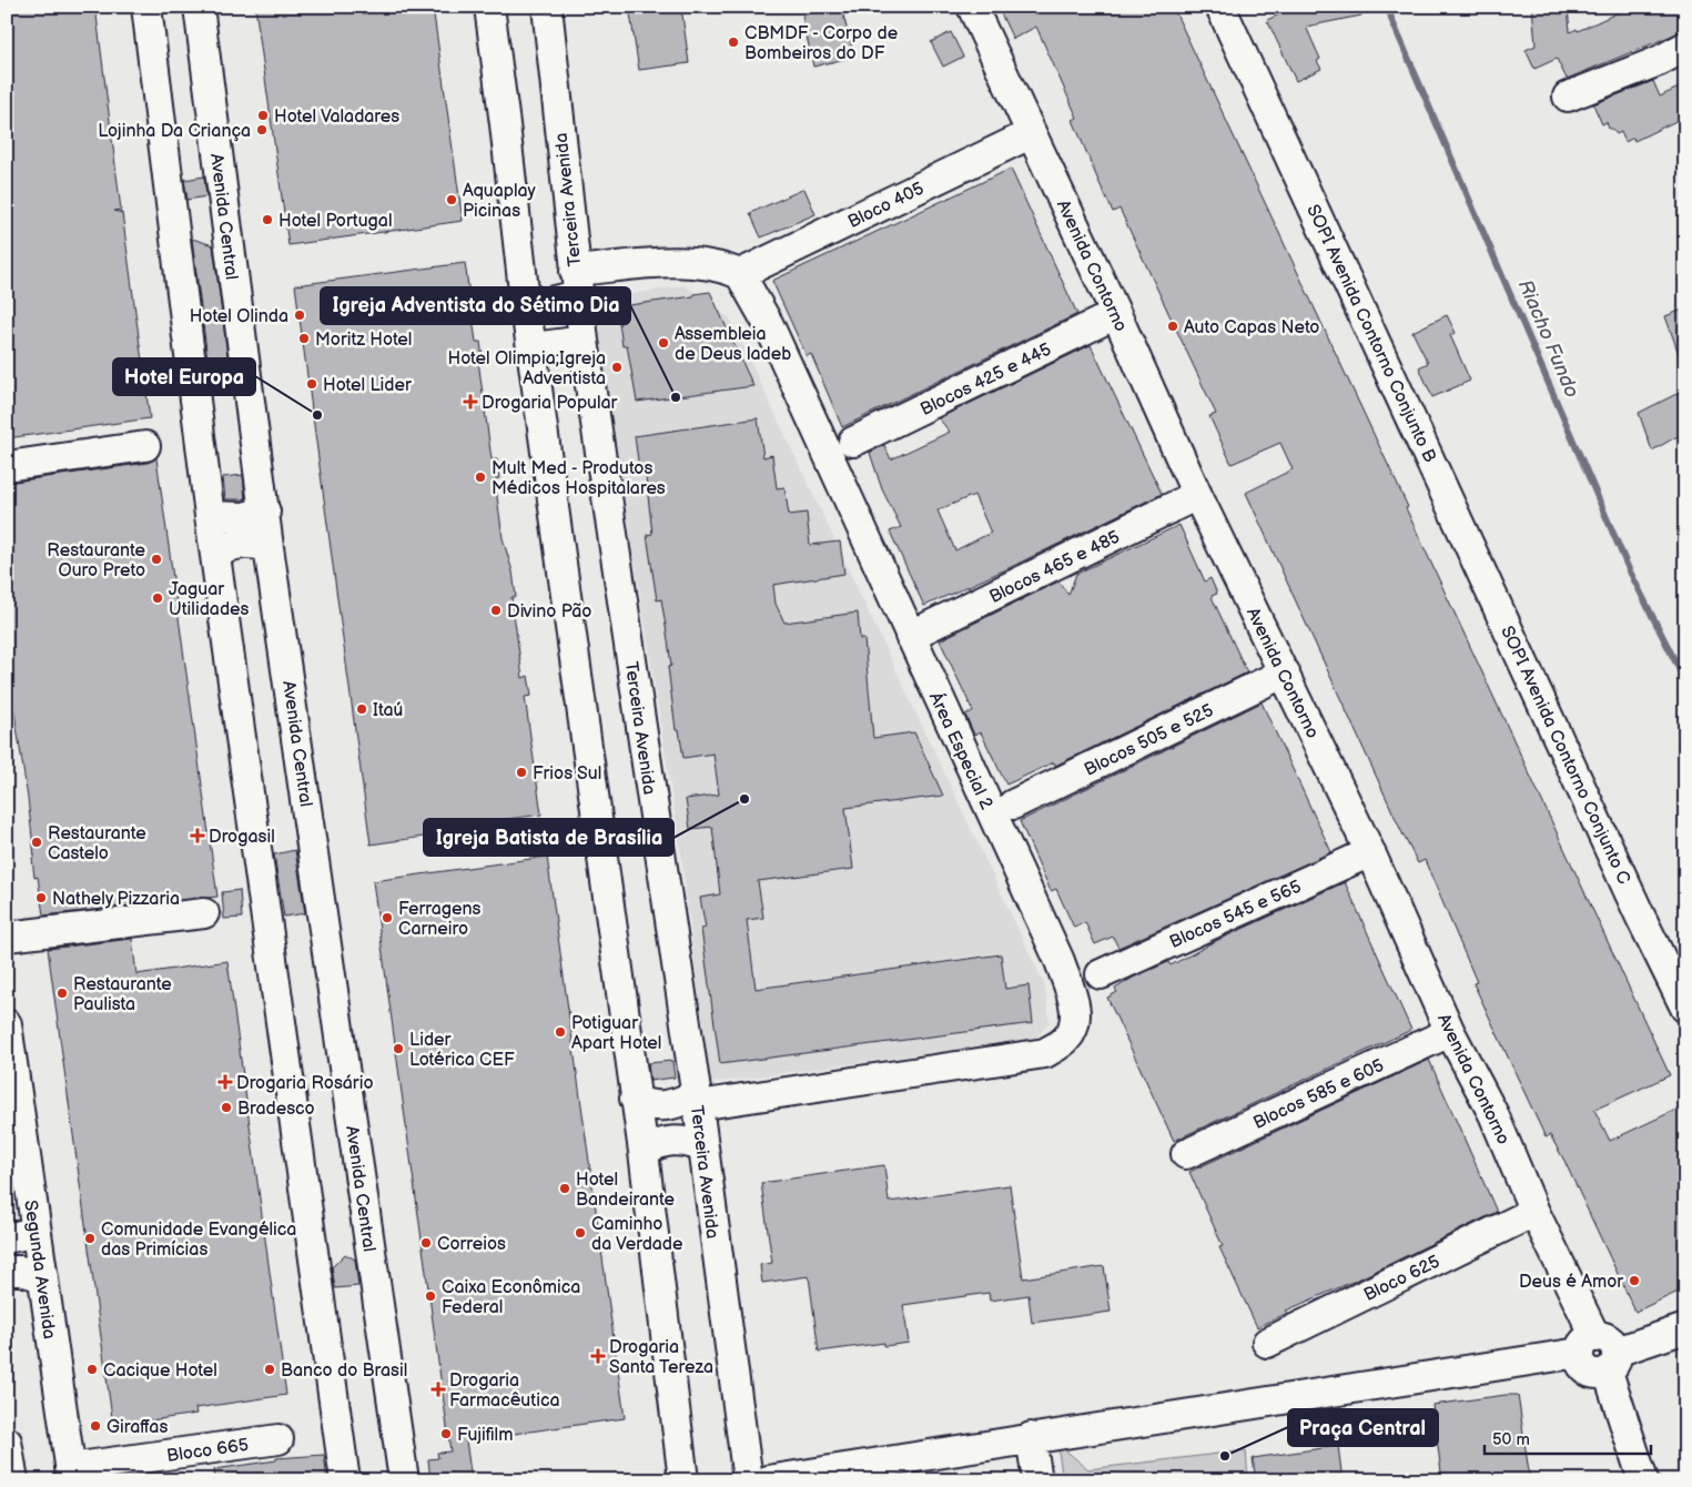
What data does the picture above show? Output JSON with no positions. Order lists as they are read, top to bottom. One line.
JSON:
{"streets":{"street":["Terceira Avenida","Bloco 405","Avenida Central","Avenida Contorno","SOPI Avenida Contorno Conjunto B","Blocos 425 e 445","Blocos 465 e 485","Blocos 505 e 525","Área Especial 2","SOPI Avenida Contorno Conjunto C","Blocos 545 e 565","Blocos 585 e 605","Segunda Avenida","Bloco 625","Bloco 665"]},"crossings":[["Terceira Avenida","Área Especial 2"],["Bloco 405","Avenida Contorno"],["Bloco 405","Área Especial 2"],["Avenida Contorno","Blocos 425 e 445"],["Avenida Contorno","Blocos 465 e 485"],["Avenida Contorno","Blocos 505 e 525"],["Avenida Contorno","Blocos 545 e 565"],["Avenida Contorno","Blocos 585 e 605"],["Avenida Contorno","Bloco 625"],["SOPI Avenida Contorno Conjunto B","SOPI Avenida Contorno Conjunto C"],["Blocos 465 e 485","Área Especial 2"],["Segunda Avenida","Bloco 665"]],"water":["Riacho Fundo"],"places":{"other":["CBMDF - Corpo de Bombeiros do DF","Hotel Valadares","Lojinha Da Criança","Aquaplay Picinas","Hotel Portugal","Hotel Olinda","Auto Capas Neto","Moritz Hotel","Assembleia de Deus ladeb","Hotel Olimpia;Igreja Adventista","Hotel Lider","Igreja Adventista do Sétimo Dia","Hotel Europa","Mult Med - Produtos Médicos Hospitalares","Restaurante Ouro Preto","Jaguar Utilidades","Divino Pão","Itaú","Frios Sul","Igreja Batista de Brasília","Restaurante Castelo","Nathely Pizzaria","Ferragens Carneiro","Restaurante Paulista","Potiguar Apart Hotel","Lider Lotérica CEF","Bradesco","Hotel Bandeirante","Caminho da Verdade","Comunidade Evangélica das Primícias","Correios","Deus é Amor","Caixa Econômica Federal","Cacique Hotel","Banco do Brasil","Giraffas","Fujifilm","Praça Central"],"health":["Drogaria Popular","Drogasil","Drogaria Rosário","Drogaria Santa Tereza","Drogaria Farmacêutica"]},"scale_bar":"50 m"}
